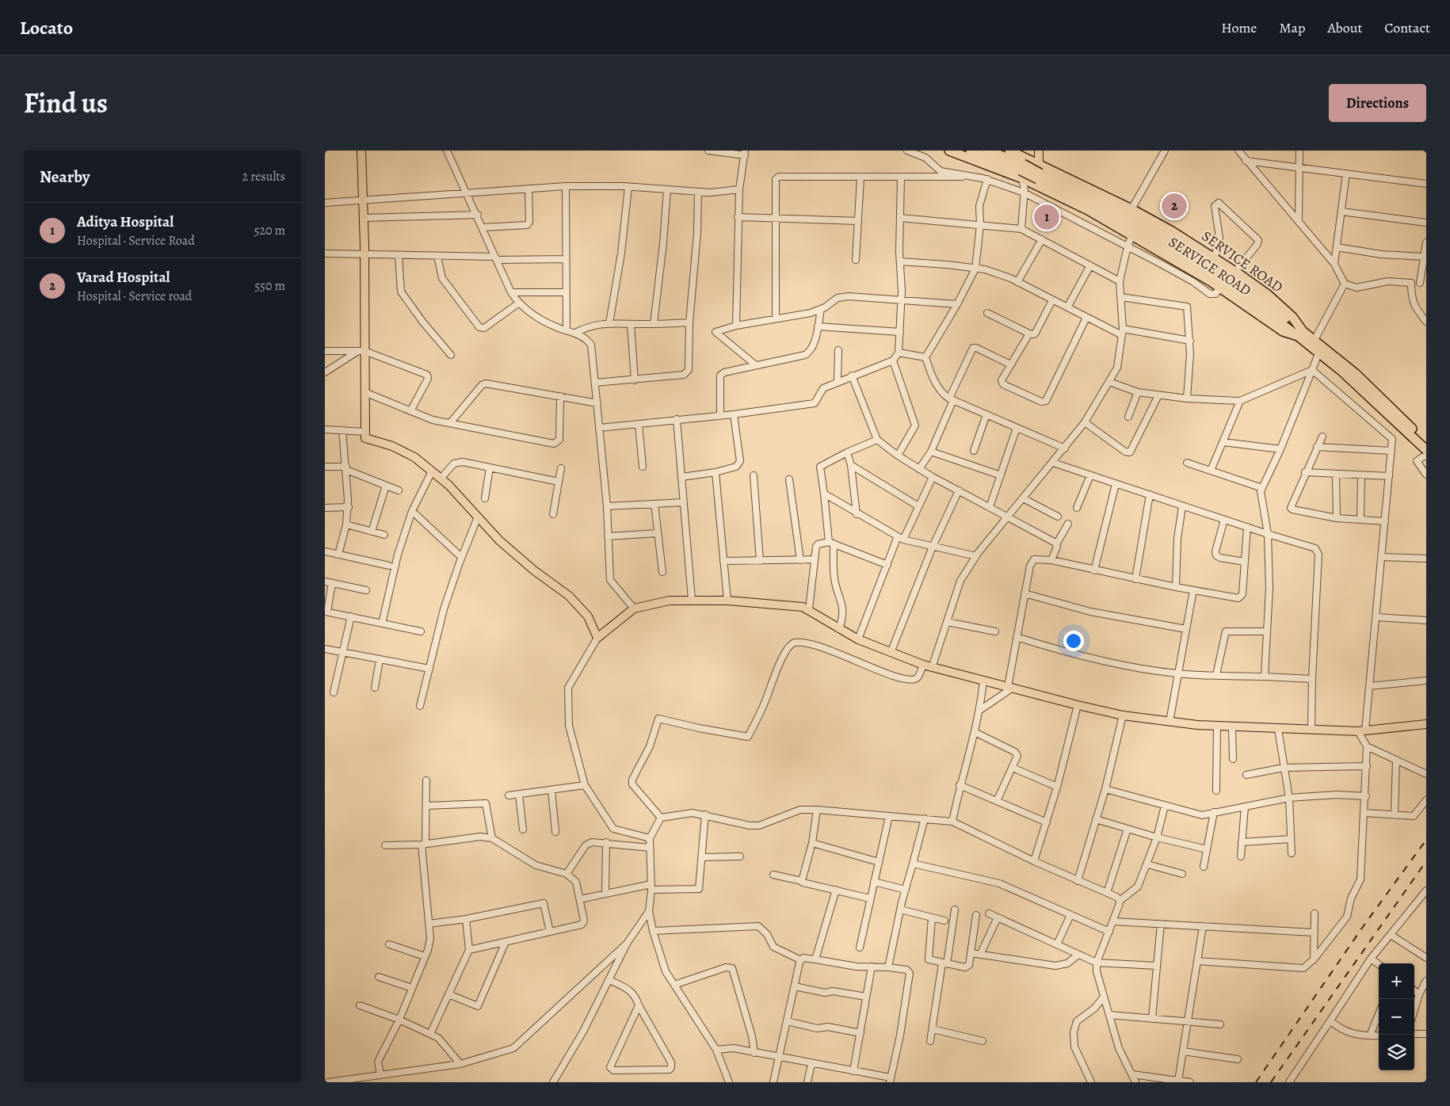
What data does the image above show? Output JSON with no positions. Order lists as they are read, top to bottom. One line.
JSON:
{"streets":{"highway":["SERVICE ROAD"]},"page":{"header":"Locato","nav":["Home","Map","About","Contact"],"title":"Find us","buttons":"Directions","heading":["Nearby","2 results"],"pins":["2","1"],"list":[{"mark":"1","name":"Aditya Hospital","note":"Hospital · Service Road","value":"520 m"},{"mark":"2","name":"Varad Hospital","note":"Hospital · Service road","value":"550 m"}],"map_buttons":["+","−"]}}
